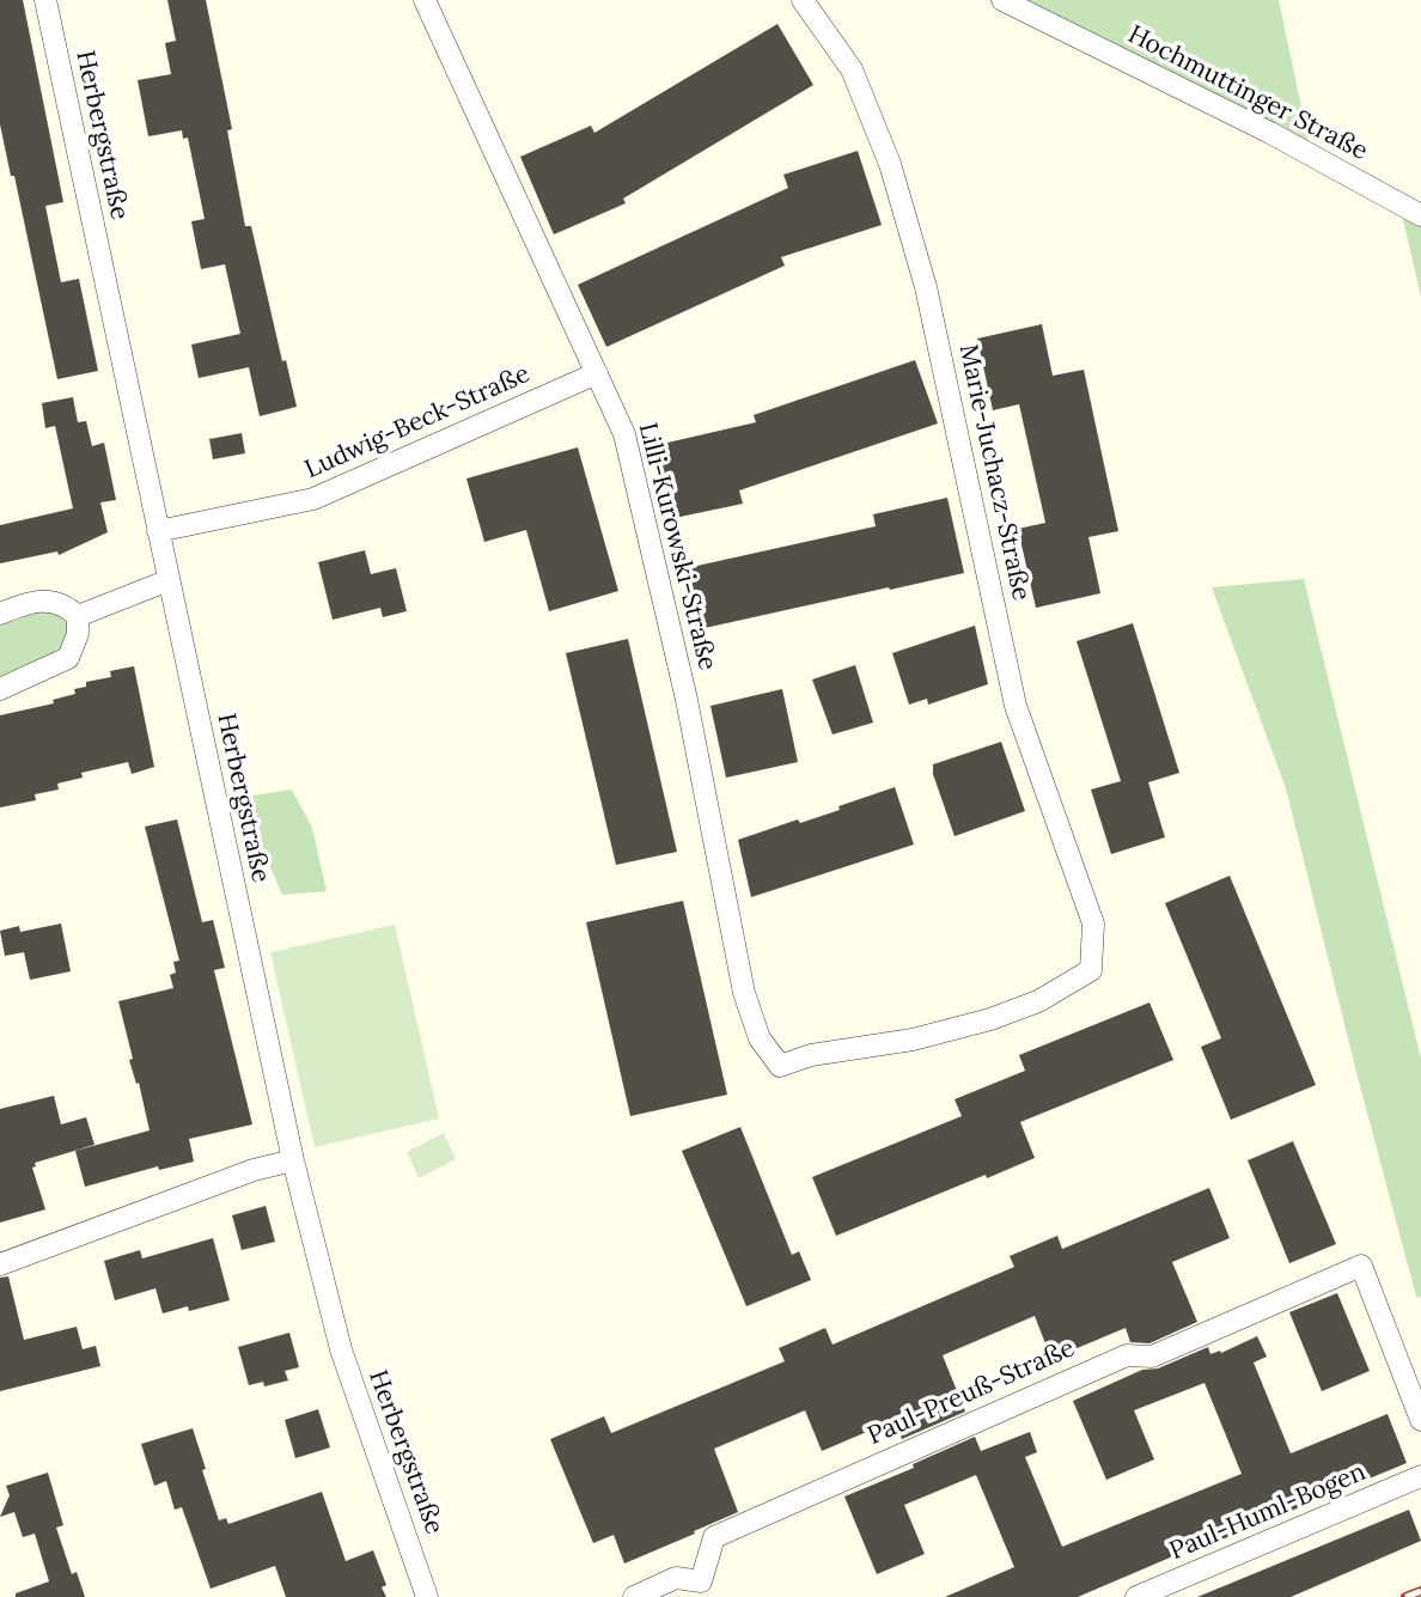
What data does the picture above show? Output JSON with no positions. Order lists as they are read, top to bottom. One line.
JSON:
{"streets":{"street":["Hochmuttinger Straße","Herbergstraße","Ludwig-Beck-Straße","Marie-Juchacz-Straße","Lilli-Kurowski-Straße","Paul-Preuß-Straße","Paul-Huml-Bogen"]},"crossings":[["Herbergstraße","Ludwig-Beck-Straße"],["Ludwig-Beck-Straße","Lilli-Kurowski-Straße"],["Marie-Juchacz-Straße","Lilli-Kurowski-Straße"]]}
